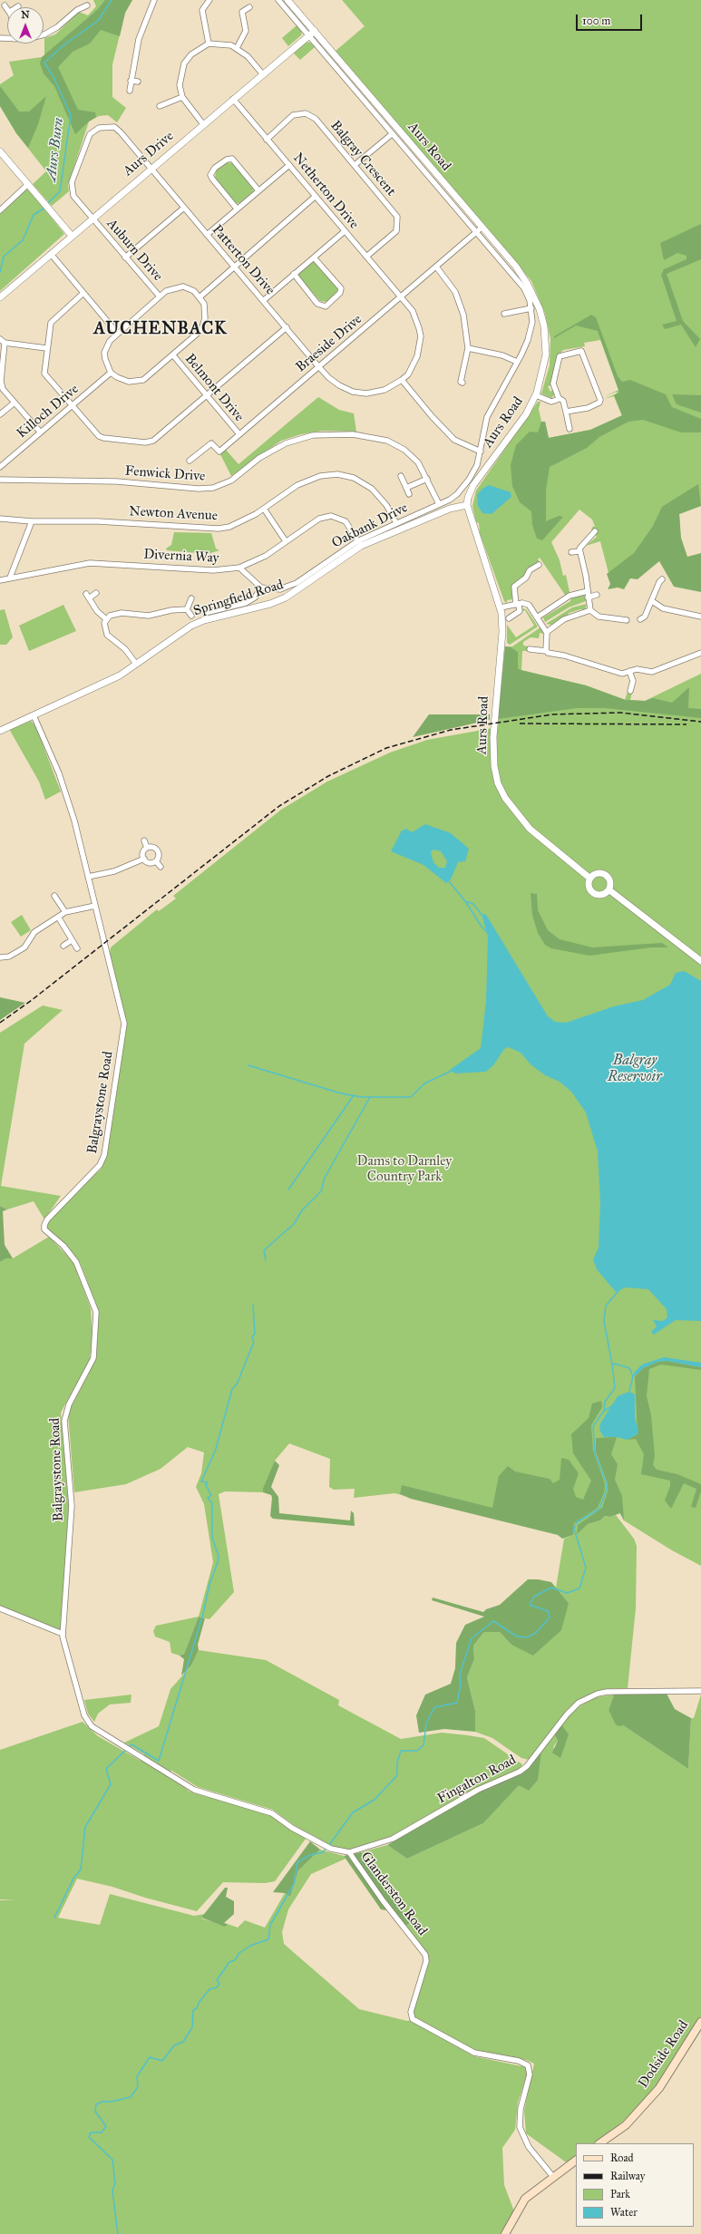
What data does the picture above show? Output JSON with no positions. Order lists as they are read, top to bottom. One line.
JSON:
{"streets":{"main road":["Dodside Road"],"street":["Aurs Road","Aurs Drive","Balgray Crescent","Netherton Drive","Auburn Drive","Patterton Drive","Braeside Drive","Belmont Drive","Killoch Drive","Fenwick Drive","Newton Avenue","Oakbank Drive","Divernia Way","Springfield Road","Balgraystone Road","Fingalton Road","Glanderston Road"]},"crossings":[["Aurs Road","Aurs Drive"],["Aurs Road","Braeside Drive"],["Aurs Road","Oakbank Drive"],["Aurs Road","Springfield Road"],["Aurs Drive","Netherton Drive"],["Aurs Drive","Auburn Drive"],["Aurs Drive","Patterton Drive"],["Balgray Crescent","Netherton Drive"],["Netherton Drive","Patterton Drive"],["Netherton Drive","Braeside Drive"],["Auburn Drive","Patterton Drive"],["Patterton Drive","Braeside Drive"],["Braeside Drive","Belmont Drive"],["Fenwick Drive","Oakbank Drive"],["Newton Avenue","Oakbank Drive"],["Oakbank Drive","Divernia Way"],["Oakbank Drive","Springfield Road"],["Divernia Way","Springfield Road"],["Springfield Road","Balgraystone Road"],["Balgraystone Road","Glanderston Road"],["Fingalton Road","Glanderston Road"]],"districts":["AUCHENBACK"],"water":["Aurs Burn","Balgray Reservoir"],"parks":["Dams to Darnley Country Park"],"legend":["Road","Railway","Park","Water"],"scale_bar":"100 m","north":"top"}
